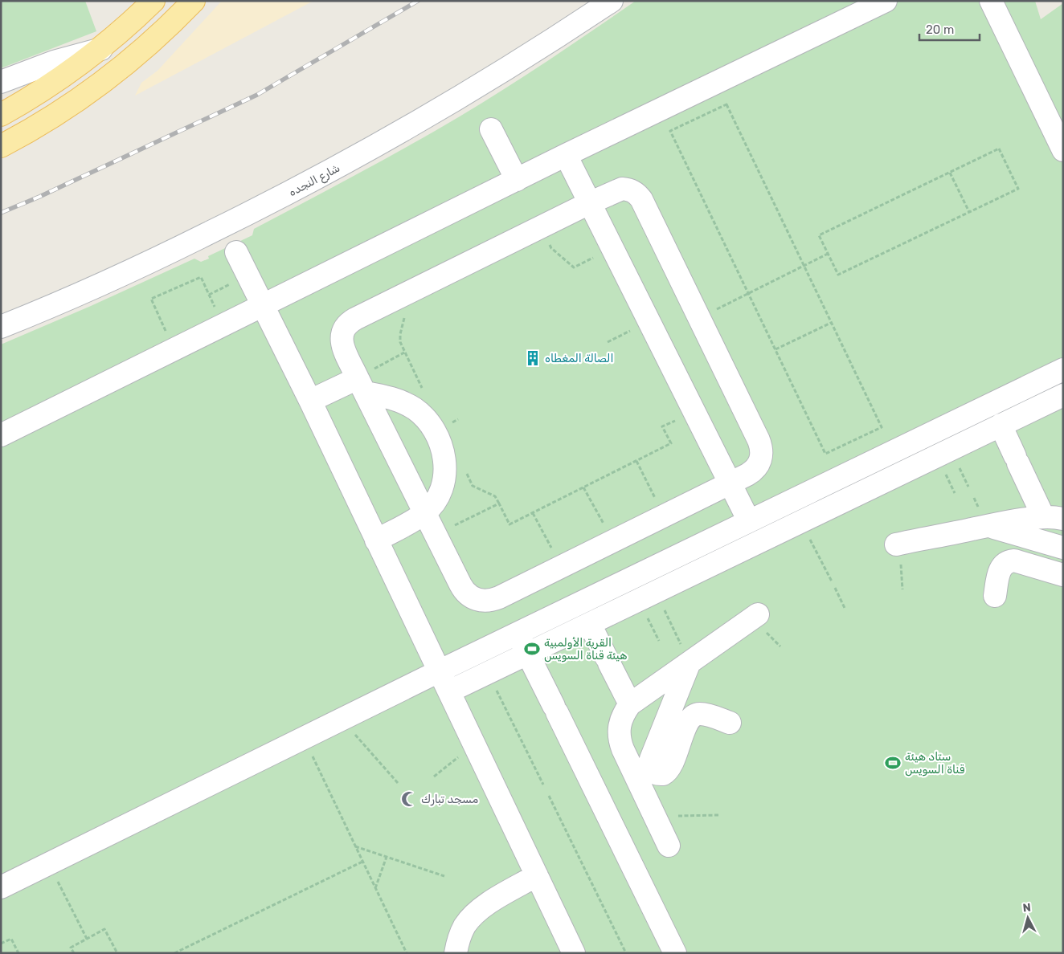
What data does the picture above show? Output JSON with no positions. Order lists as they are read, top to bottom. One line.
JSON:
{"streets":{"street":["شارع النجده"]},"places":{"building":["الصالة المغطاه"],"sports":["القرية الأولمبية هيئة قناة السويس","ستاد هيئة قناة السويس"],"mosque":["مسجد تبارك"]},"scale_bar":"20 m","north":"top"}
